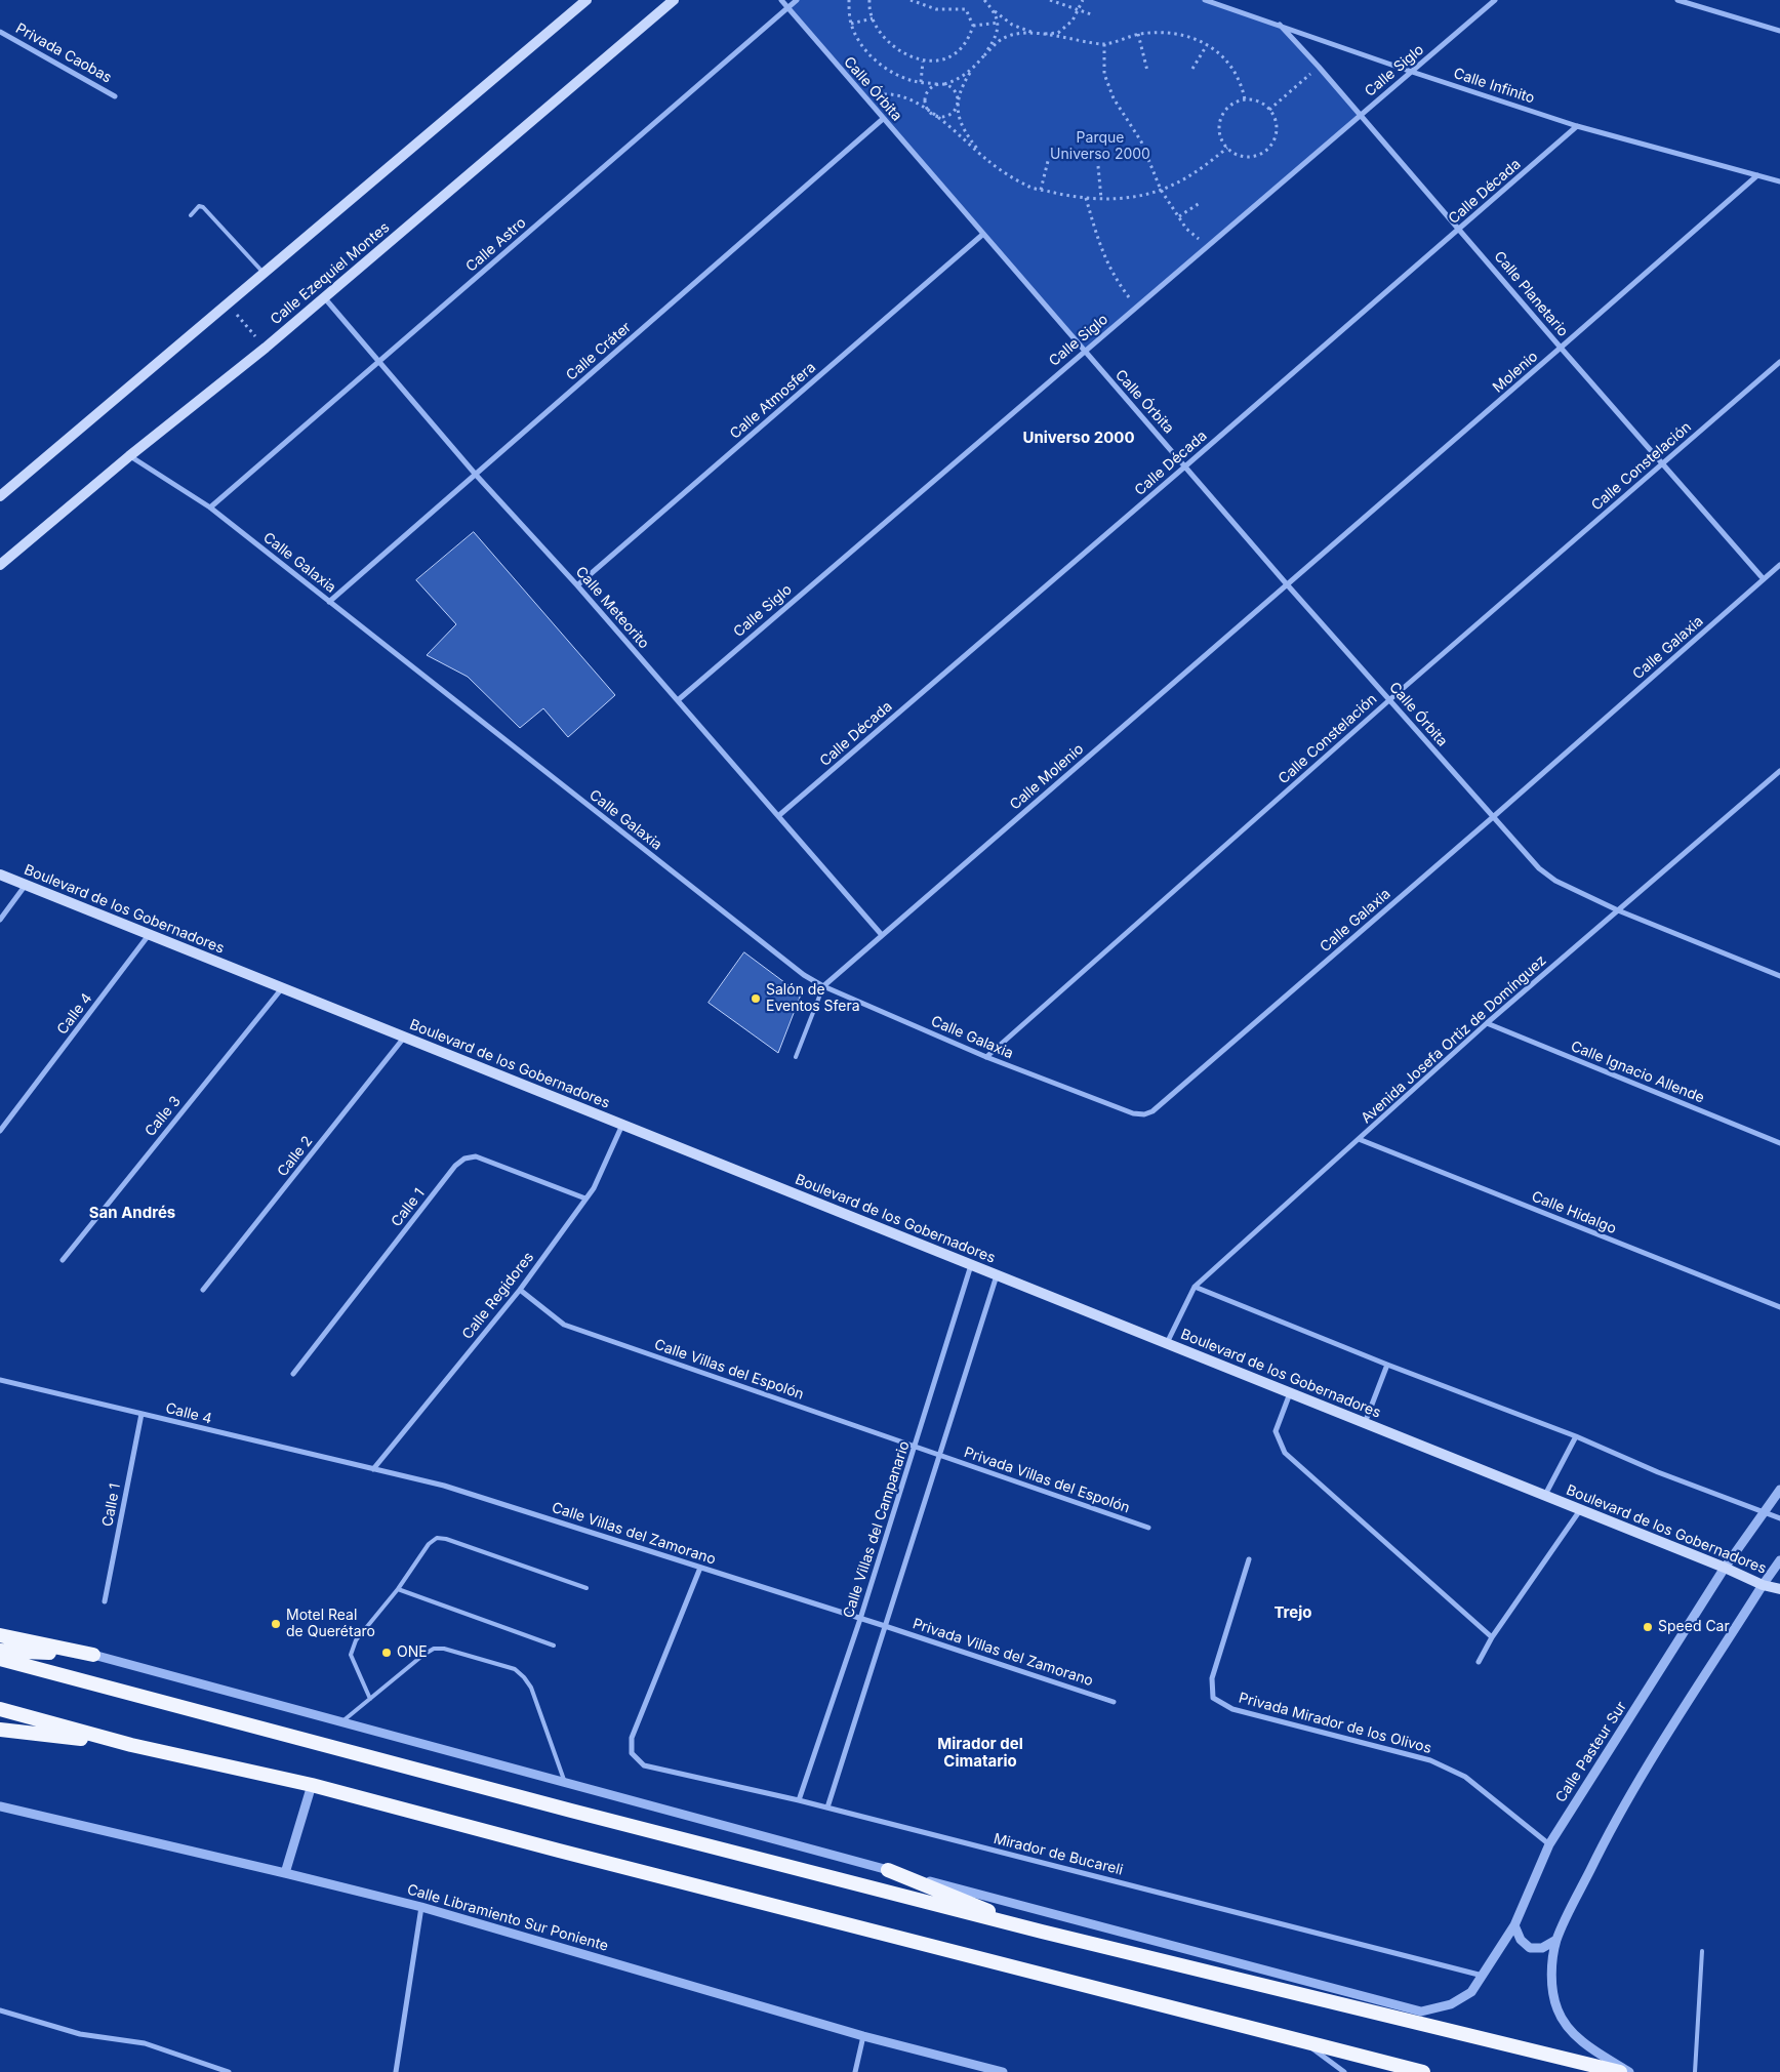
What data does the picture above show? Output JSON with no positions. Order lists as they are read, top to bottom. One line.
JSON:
{"streets":{"main road":["Calle Ezequiel Montes","Boulevard de los Gobernadores"],"street":["Privada Caobas","Calle Siglo","Calle Infinito","Calle Órbita","Calle Década","Calle Astro","Calle Planetario","Calle Cráter","Molenio","Calle Atmosfera","Calle Constelación","Calle Galaxia","Calle Meteorito","Calle Molenio","Calle 4","Avenida Josefa Ortiz de Domínguez","Calle Ignacio Allende","Calle 3","Calle 2","Calle 1","Calle Hidalgo","Calle Regidores","Calle Villas del Espolón","Privada Villas del Espolón","Calle Villas del Campanario","Calle Villas del Zamorano","Privada Villas del Zamorano","Privada Mirador de los Olivos","Calle Pasteur Sur","Mirador de Bucareli","Calle Libramiento Sur Poniente"]},"crossings":[["Calle Siglo","Calle Infinito"],["Calle Siglo","Calle Órbita"],["Calle Siglo","Calle Planetario"],["Calle Siglo","Calle Meteorito"],["Calle Infinito","Calle Década"],["Calle Infinito","Calle Planetario"],["Calle Infinito","Molenio"],["Calle Órbita","Calle Década"],["Calle Órbita","Calle Astro"],["Calle Órbita","Calle Cráter"],["Calle Órbita","Molenio"],["Calle Órbita","Calle Atmosfera"],["Calle Órbita","Calle Constelación"],["Calle Órbita","Calle Galaxia"],["Calle Órbita","Calle Molenio"],["Calle Órbita","Avenida Josefa Ortiz de Domínguez"],["Calle Década","Calle Planetario"],["Calle Década","Calle Meteorito"],["Calle Astro","Calle Galaxia"],["Calle Astro","Calle Meteorito"],["Calle Ezequiel Montes","Calle Galaxia"],["Calle Ezequiel Montes","Calle Meteorito"],["Calle Planetario","Molenio"],["Calle Planetario","Calle Constelación"],["Calle Planetario","Calle Galaxia"],["Calle Cráter","Calle Galaxia"],["Calle Cráter","Calle Meteorito"],["Molenio","Calle Molenio"],["Calle Atmosfera","Calle Meteorito"],["Calle Constelación","Calle Galaxia"],["Calle Galaxia","Calle Molenio"],["Calle Meteorito","Calle Molenio"],["Boulevard de los Gobernadores","Calle 4"],["Boulevard de los Gobernadores","Avenida Josefa Ortiz de Domínguez"],["Boulevard de los Gobernadores","Calle 3"],["Boulevard de los Gobernadores","Calle 2"],["Boulevard de los Gobernadores","Calle Regidores"],["Boulevard de los Gobernadores","Calle Villas del Campanario"],["Boulevard de los Gobernadores","Calle Pasteur Sur"],["Calle 4","Calle 1"],["Calle 4","Calle Regidores"],["Calle 4","Calle Villas del Zamorano"],["Avenida Josefa Ortiz de Domínguez","Calle Ignacio Allende"],["Avenida Josefa Ortiz de Domínguez","Calle Hidalgo"],["Calle 1","Calle Regidores"],["Calle Regidores","Calle Villas del Espolón"],["Calle Regidores","Calle Villas del Zamorano"],["Calle Villas del Espolón","Privada Villas del Espolón"],["Calle Villas del Espolón","Calle Villas del Campanario"],["Calle Villas del Campanario","Calle Villas del Zamorano"],["Calle Villas del Campanario","Mirador de Bucareli"],["Calle Villas del Zamorano","Privada Villas del Zamorano"],["Calle Villas del Zamorano","Mirador de Bucareli"],["Privada Mirador de los Olivos","Calle Pasteur Sur"],["Calle Pasteur Sur","Mirador de Bucareli"]],"districts":["Universo 2000","San Andrés","Trejo","Mirador del Cimatario"],"parks":["Parque Universo 2000"],"places":["Salón de Eventos Sfera","Motel Real de Querétaro","Speed Car","ONE"]}
